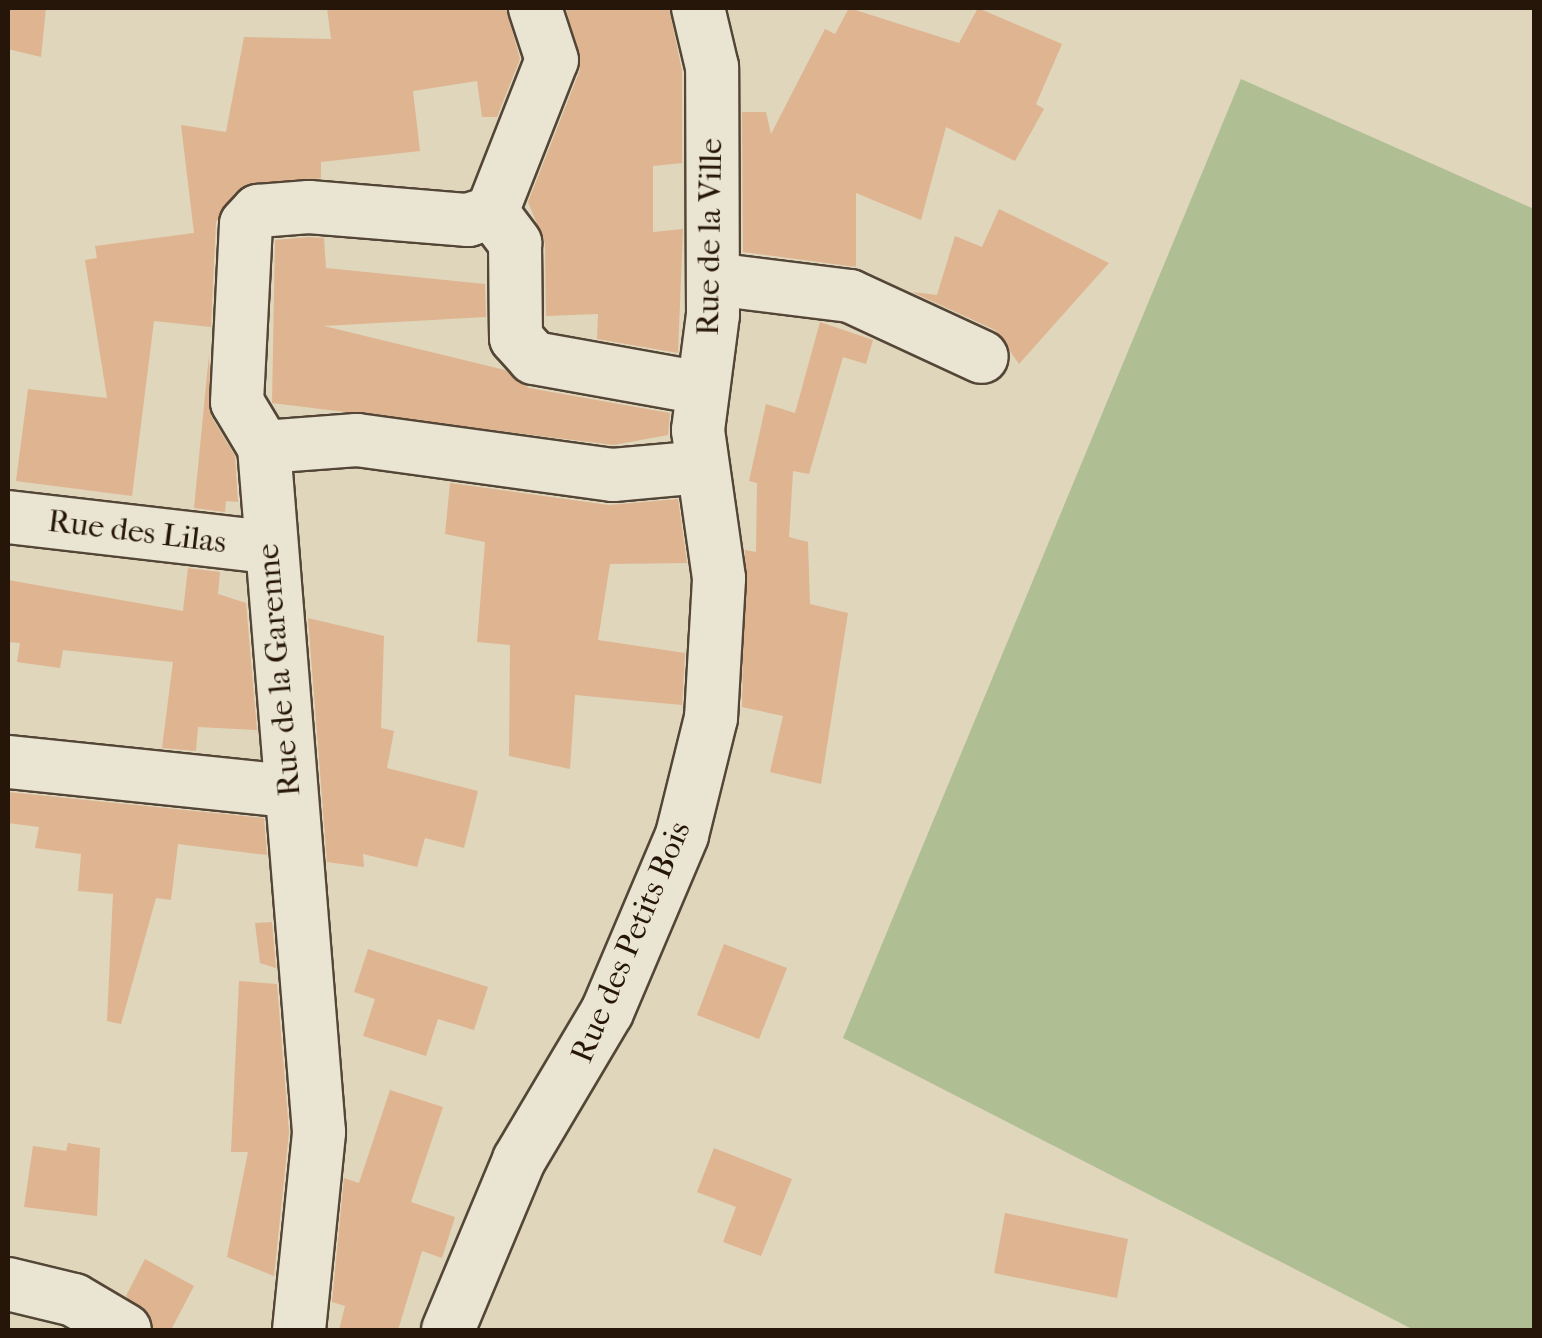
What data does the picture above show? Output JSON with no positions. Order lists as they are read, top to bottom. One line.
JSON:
{"streets":{"street":["Rue de la Ville","Rue des Lilas","Rue de la Garenne","Rue des Petits Bois"]},"crossings":[["Rue de la Ville","Rue des Petits Bois"],["Rue des Lilas","Rue de la Garenne"]]}
